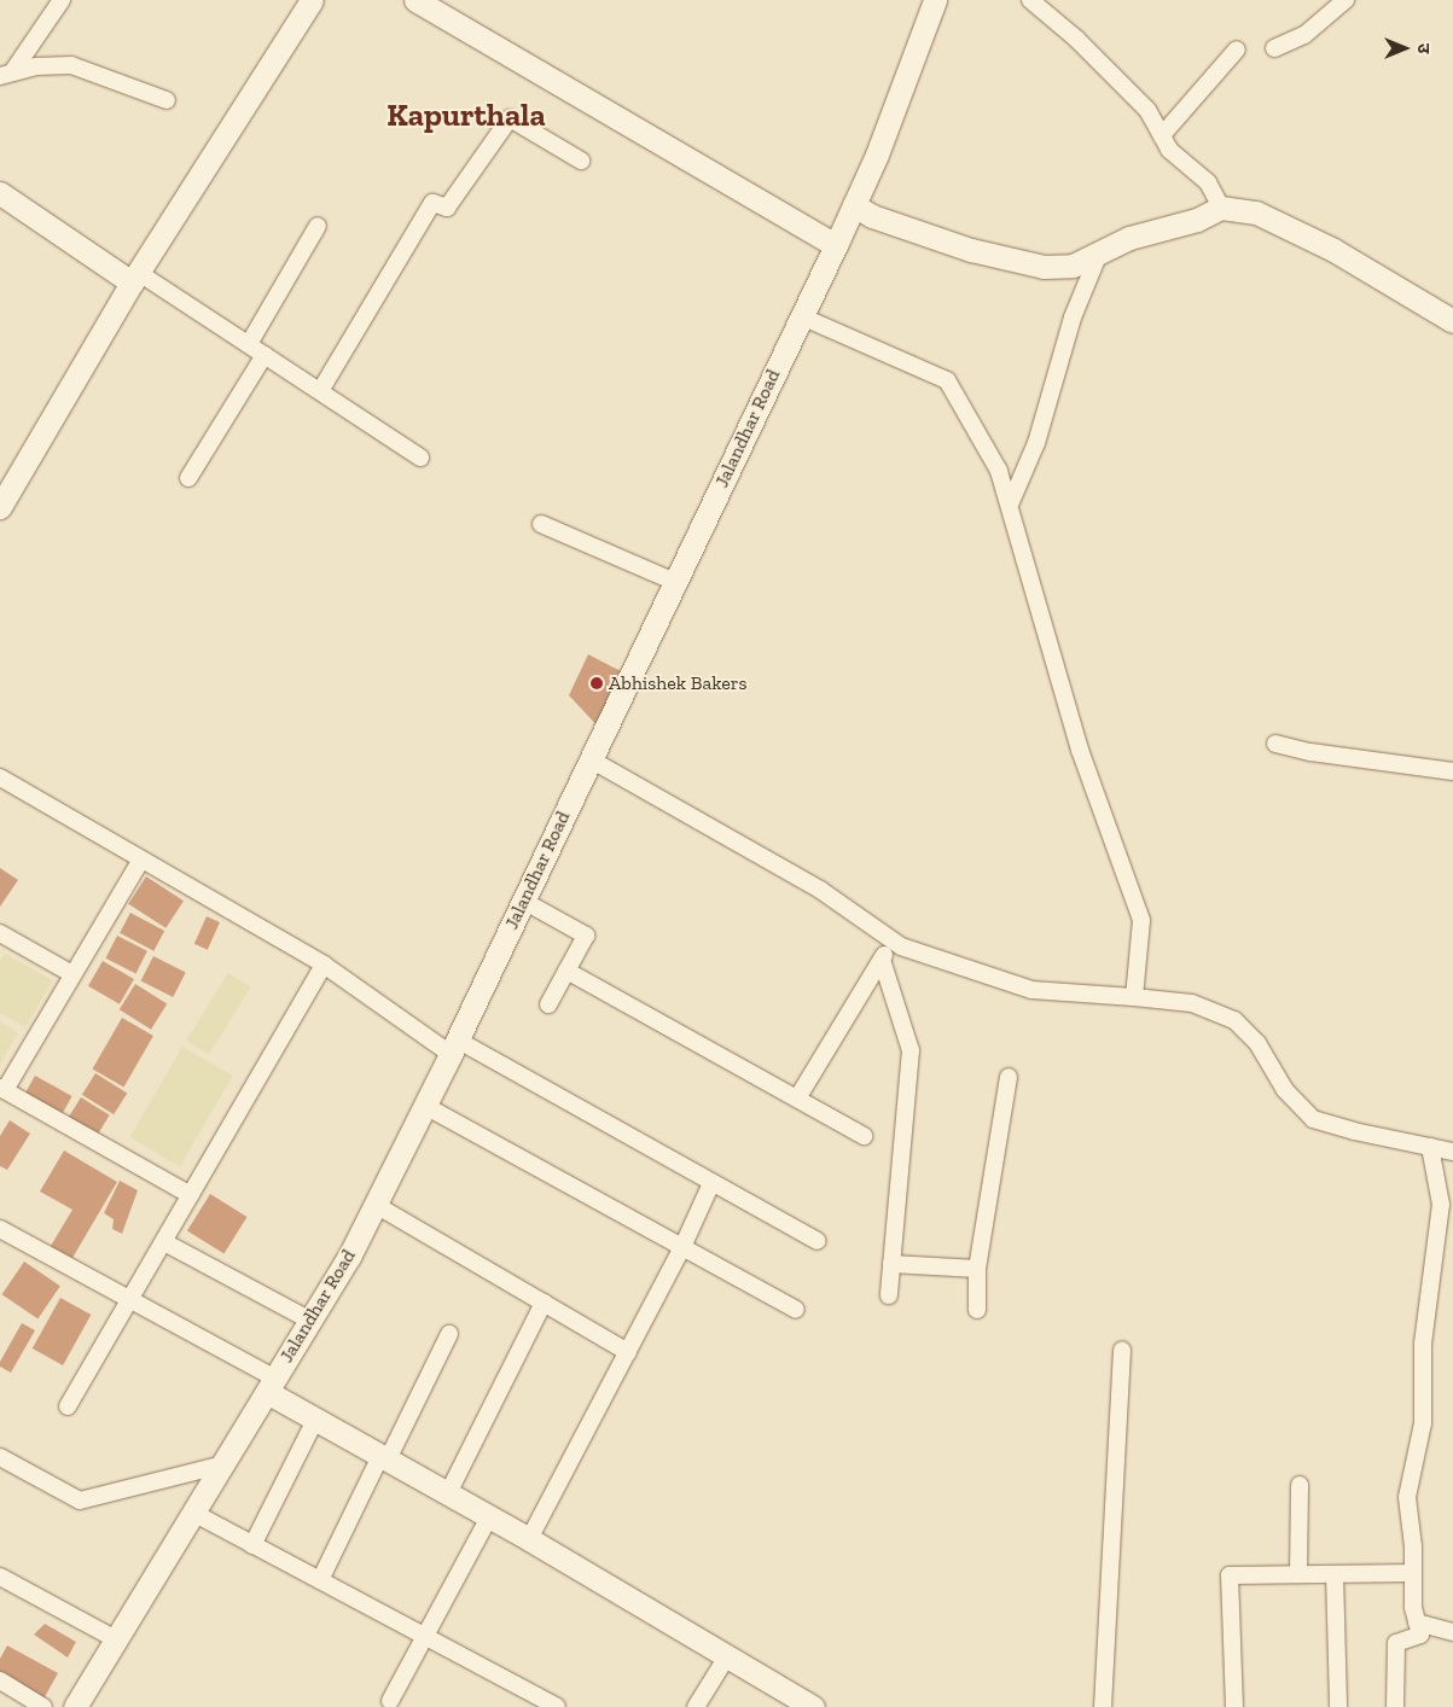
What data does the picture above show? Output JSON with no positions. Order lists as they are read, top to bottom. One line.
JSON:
{"streets":{"main road":["Jalandhar Road"]},"districts":["Kapurthala"],"places":["Abhishek Bakers"],"north":"right"}
